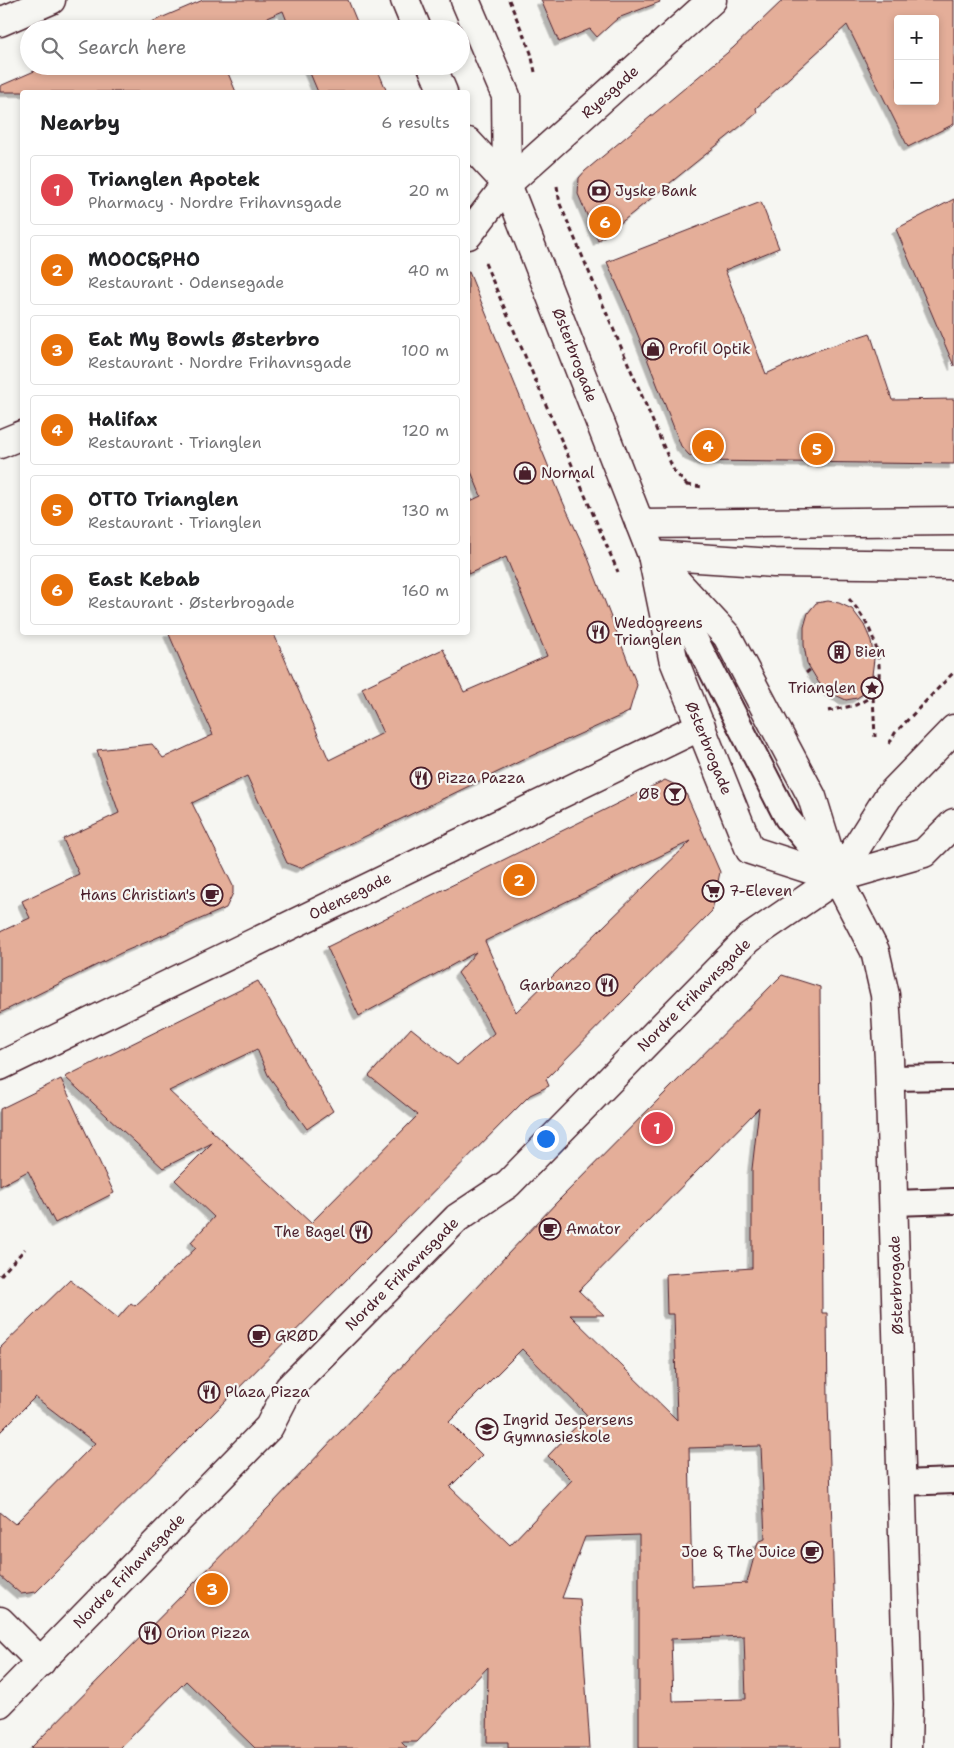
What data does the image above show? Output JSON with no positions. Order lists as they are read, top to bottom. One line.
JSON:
{"streets":{"street":["Ryesgade","Østerbrogade","Odensegade","Nordre Frihavnsgade"]},"crossings":[["Ryesgade","Østerbrogade"],["Østerbrogade","Odensegade"],["Østerbrogade","Nordre Frihavnsgade"]],"places":{"bank":["Jyske Bank"],"shop":["Profil Optik","Normal"],"restaurant":["Wedogreens Trianglen","Pizza Pazza","Garbanzo","The Bagel","Plaza Pizza","Orion Pizza"],"building":["Bien"],"place":["Trianglen"],"bar":["ØB"],"supermarket":["7-Eleven"],"cafe":["Hans Christian's","Amator","GRØD","Joe & The Juice"],"school or university":["Ingrid Jespersens Gymnasieskole"]},"page":{"map_buttons":["+","−"],"search":"Search here","heading":["Nearby","6 results"],"list":[{"mark":"1","name":"Trianglen Apotek","note":"Pharmacy · Nordre Frihavnsgade","value":"20 m"},{"mark":"2","name":"MOOC&PHO","note":"Restaurant · Odensegade","value":"40 m"},{"mark":"3","name":"Eat My Bowls Østerbro","note":"Restaurant · Nordre Frihavnsgade","value":"100 m"},{"mark":"4","name":"Halifax","note":"Restaurant · Trianglen","value":"120 m"},{"mark":"5","name":"OTTO Trianglen","note":"Restaurant · Trianglen","value":"130 m"},{"mark":"6","name":"East Kebab","note":"Restaurant · Østerbrogade","value":"160 m"}],"pins":["6","4","5","2","1","3"]}}
